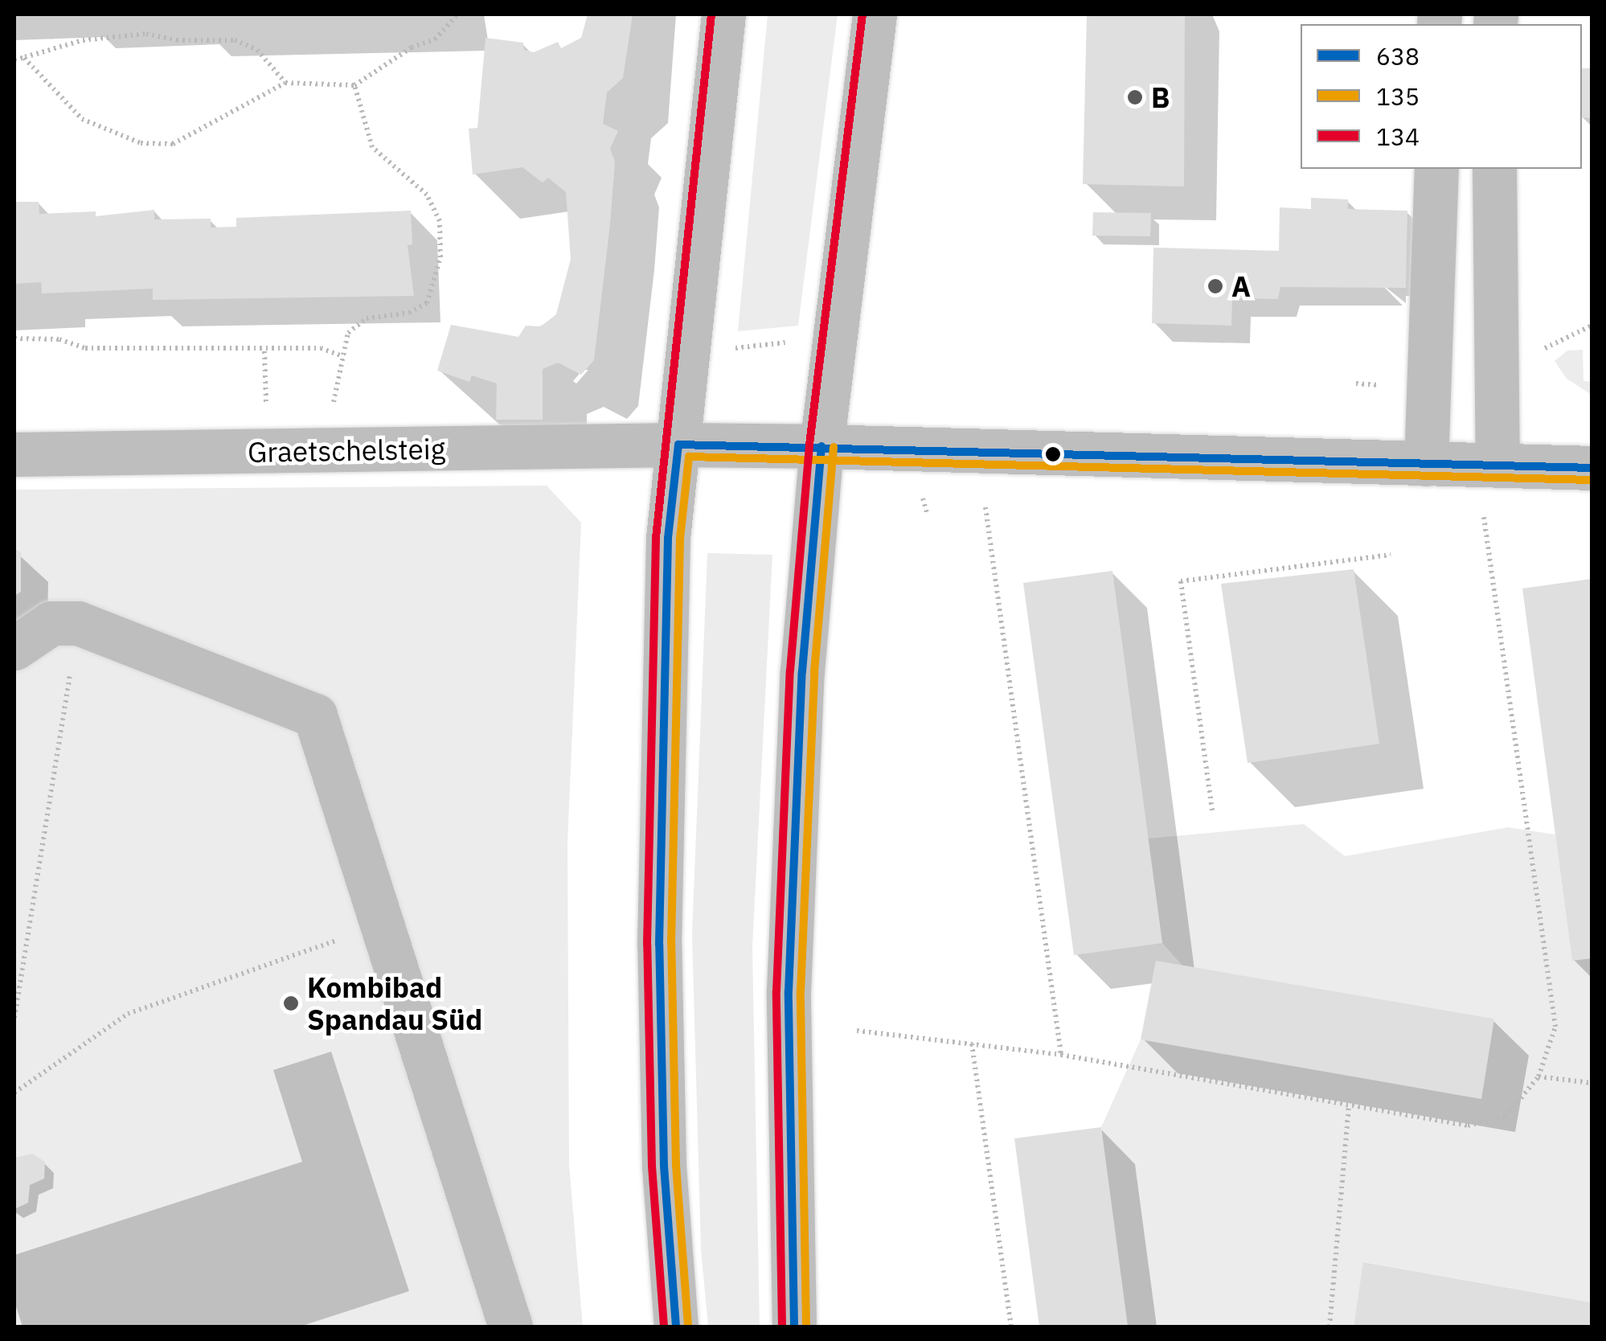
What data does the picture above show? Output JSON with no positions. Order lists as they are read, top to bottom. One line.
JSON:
{"streets":{"main road":["Graetschelsteig"]},"places":["B","A","Kombibad Spandau Süd"],"lines":["transit line 134","transit line 638","transit line 135"],"legend":["638","135","134"]}
